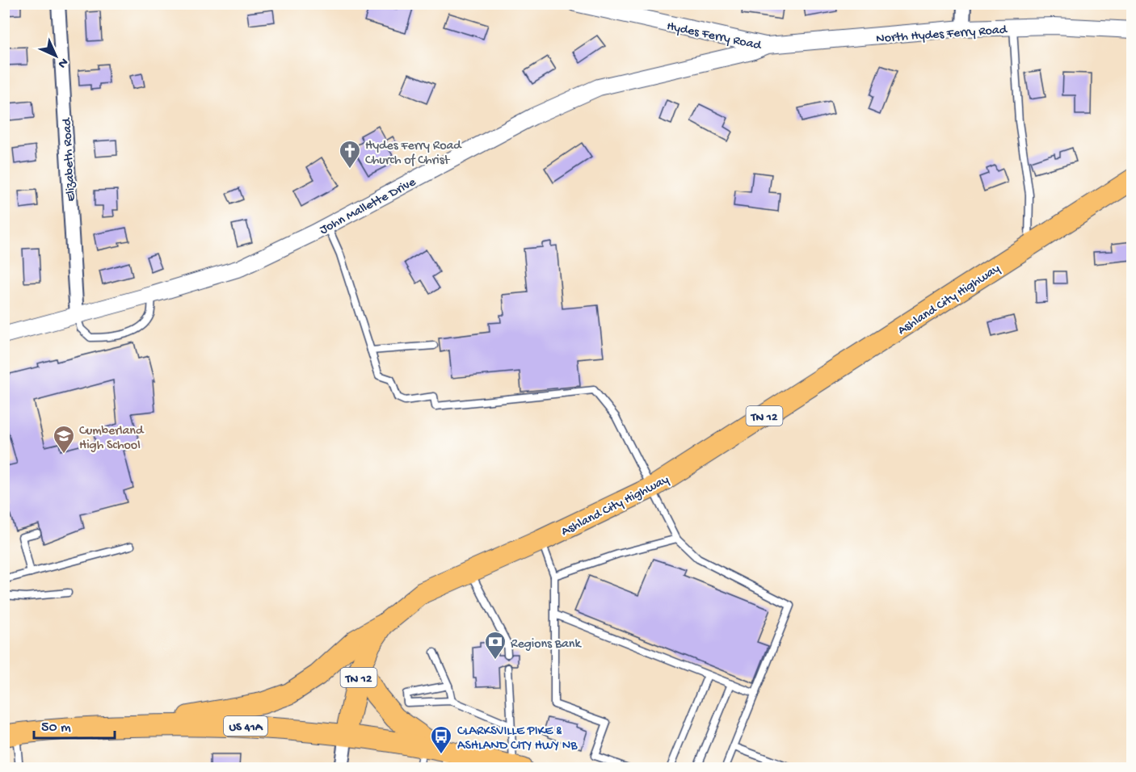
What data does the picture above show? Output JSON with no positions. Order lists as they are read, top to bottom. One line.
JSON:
{"streets":{"main road":["Ashland City Highway","TN 12","US 41A"],"street":["North Hydes Ferry Road","Hydes Ferry Road","Elizabeth Road","John Mallette Drive"]},"crossings":[["North Hydes Ferry Road","Hydes Ferry Road"],["North Hydes Ferry Road","John Mallette Drive"],["Hydes Ferry Road","John Mallette Drive"],["Elizabeth Road","John Mallette Drive"],["Ashland City Highway","US 41A"]],"places":{"church":["Hydes Ferry Road Church of Christ"],"school or university":["Cumberland High School"],"bank":["Regions Bank"],"bus stop":["CLARKSVILLE PIKE & ASHLAND CITY HWY NB"]},"scale_bar":"50 m","north":"bottom right"}
